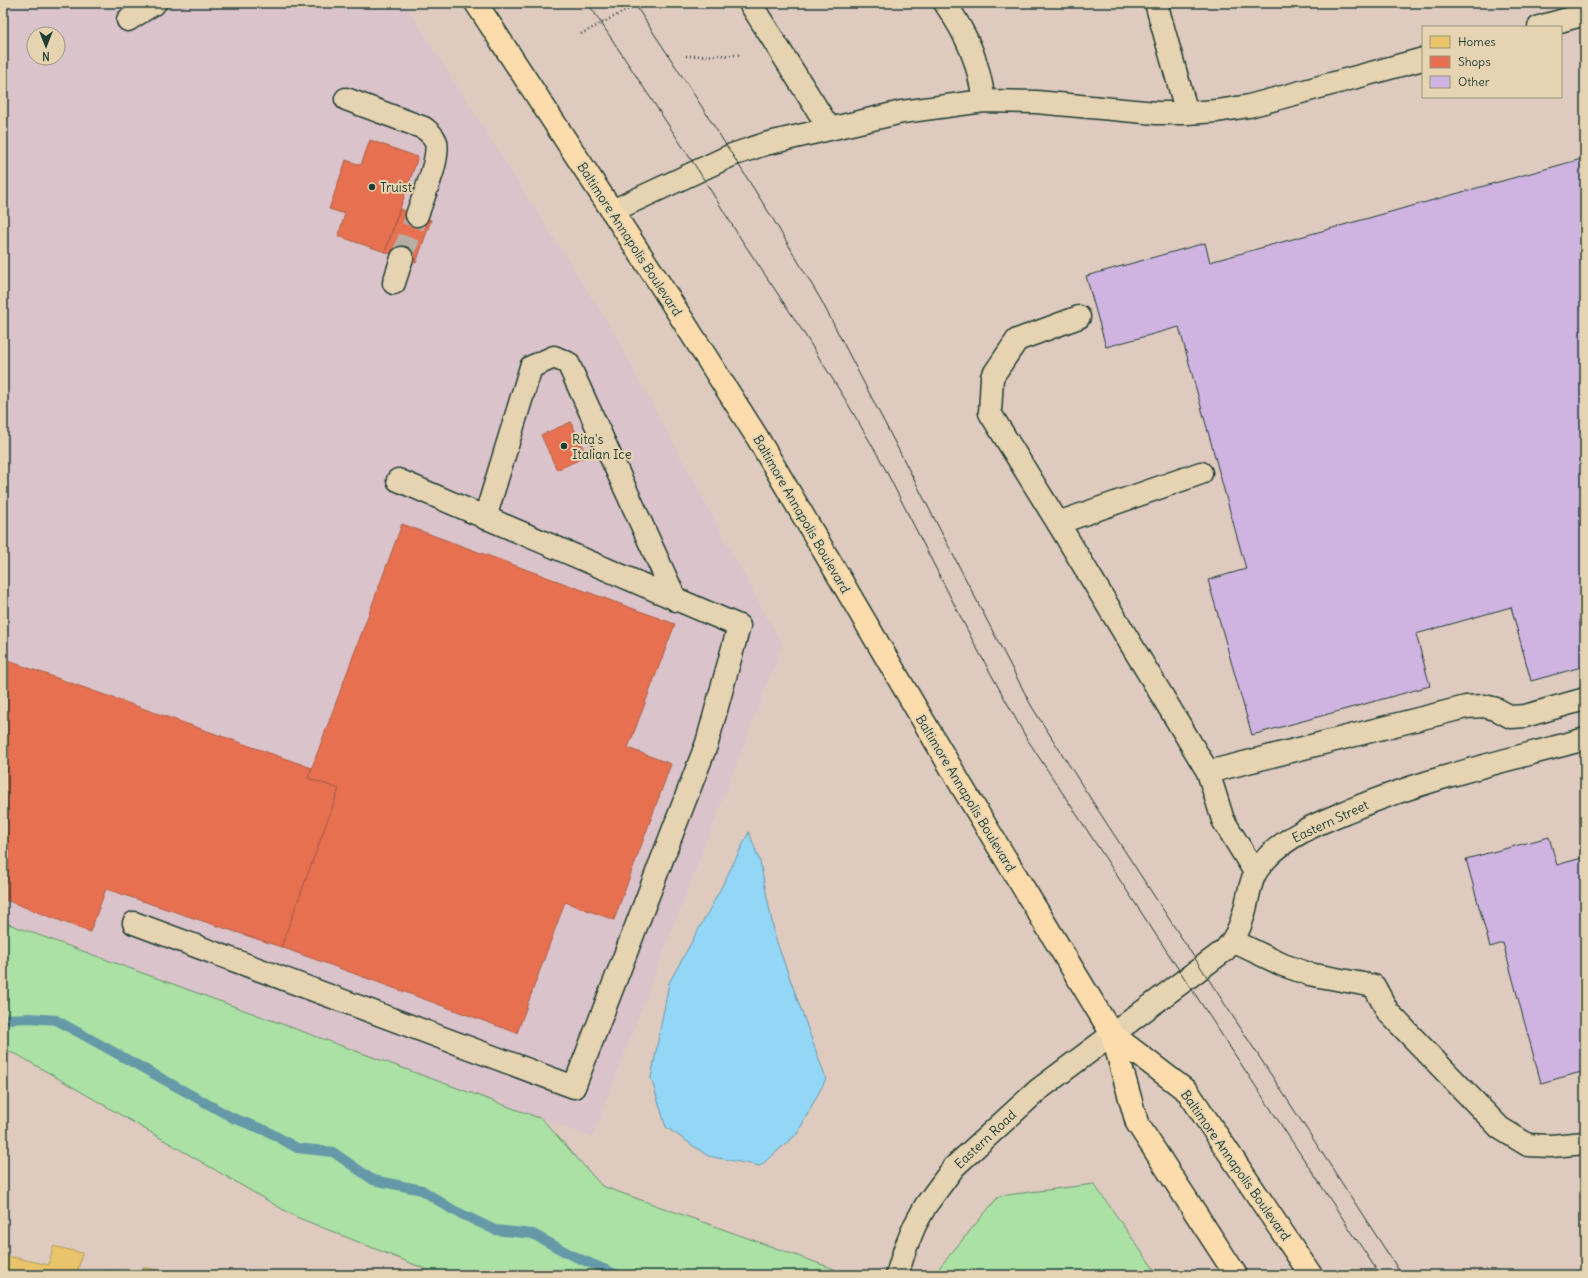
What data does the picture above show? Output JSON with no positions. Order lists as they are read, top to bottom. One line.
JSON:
{"streets":{"main road":["Baltimore Annapolis Boulevard"],"street":["Eastern Street","Eastern Road"]},"crossings":[["Baltimore Annapolis Boulevard","Eastern Street"],["Baltimore Annapolis Boulevard","Eastern Road"],["Eastern Street","Eastern Road"]],"places":["Truist","Rita's Italian Ice"],"legend":["Homes","Shops","Other"],"north":"bottom"}
